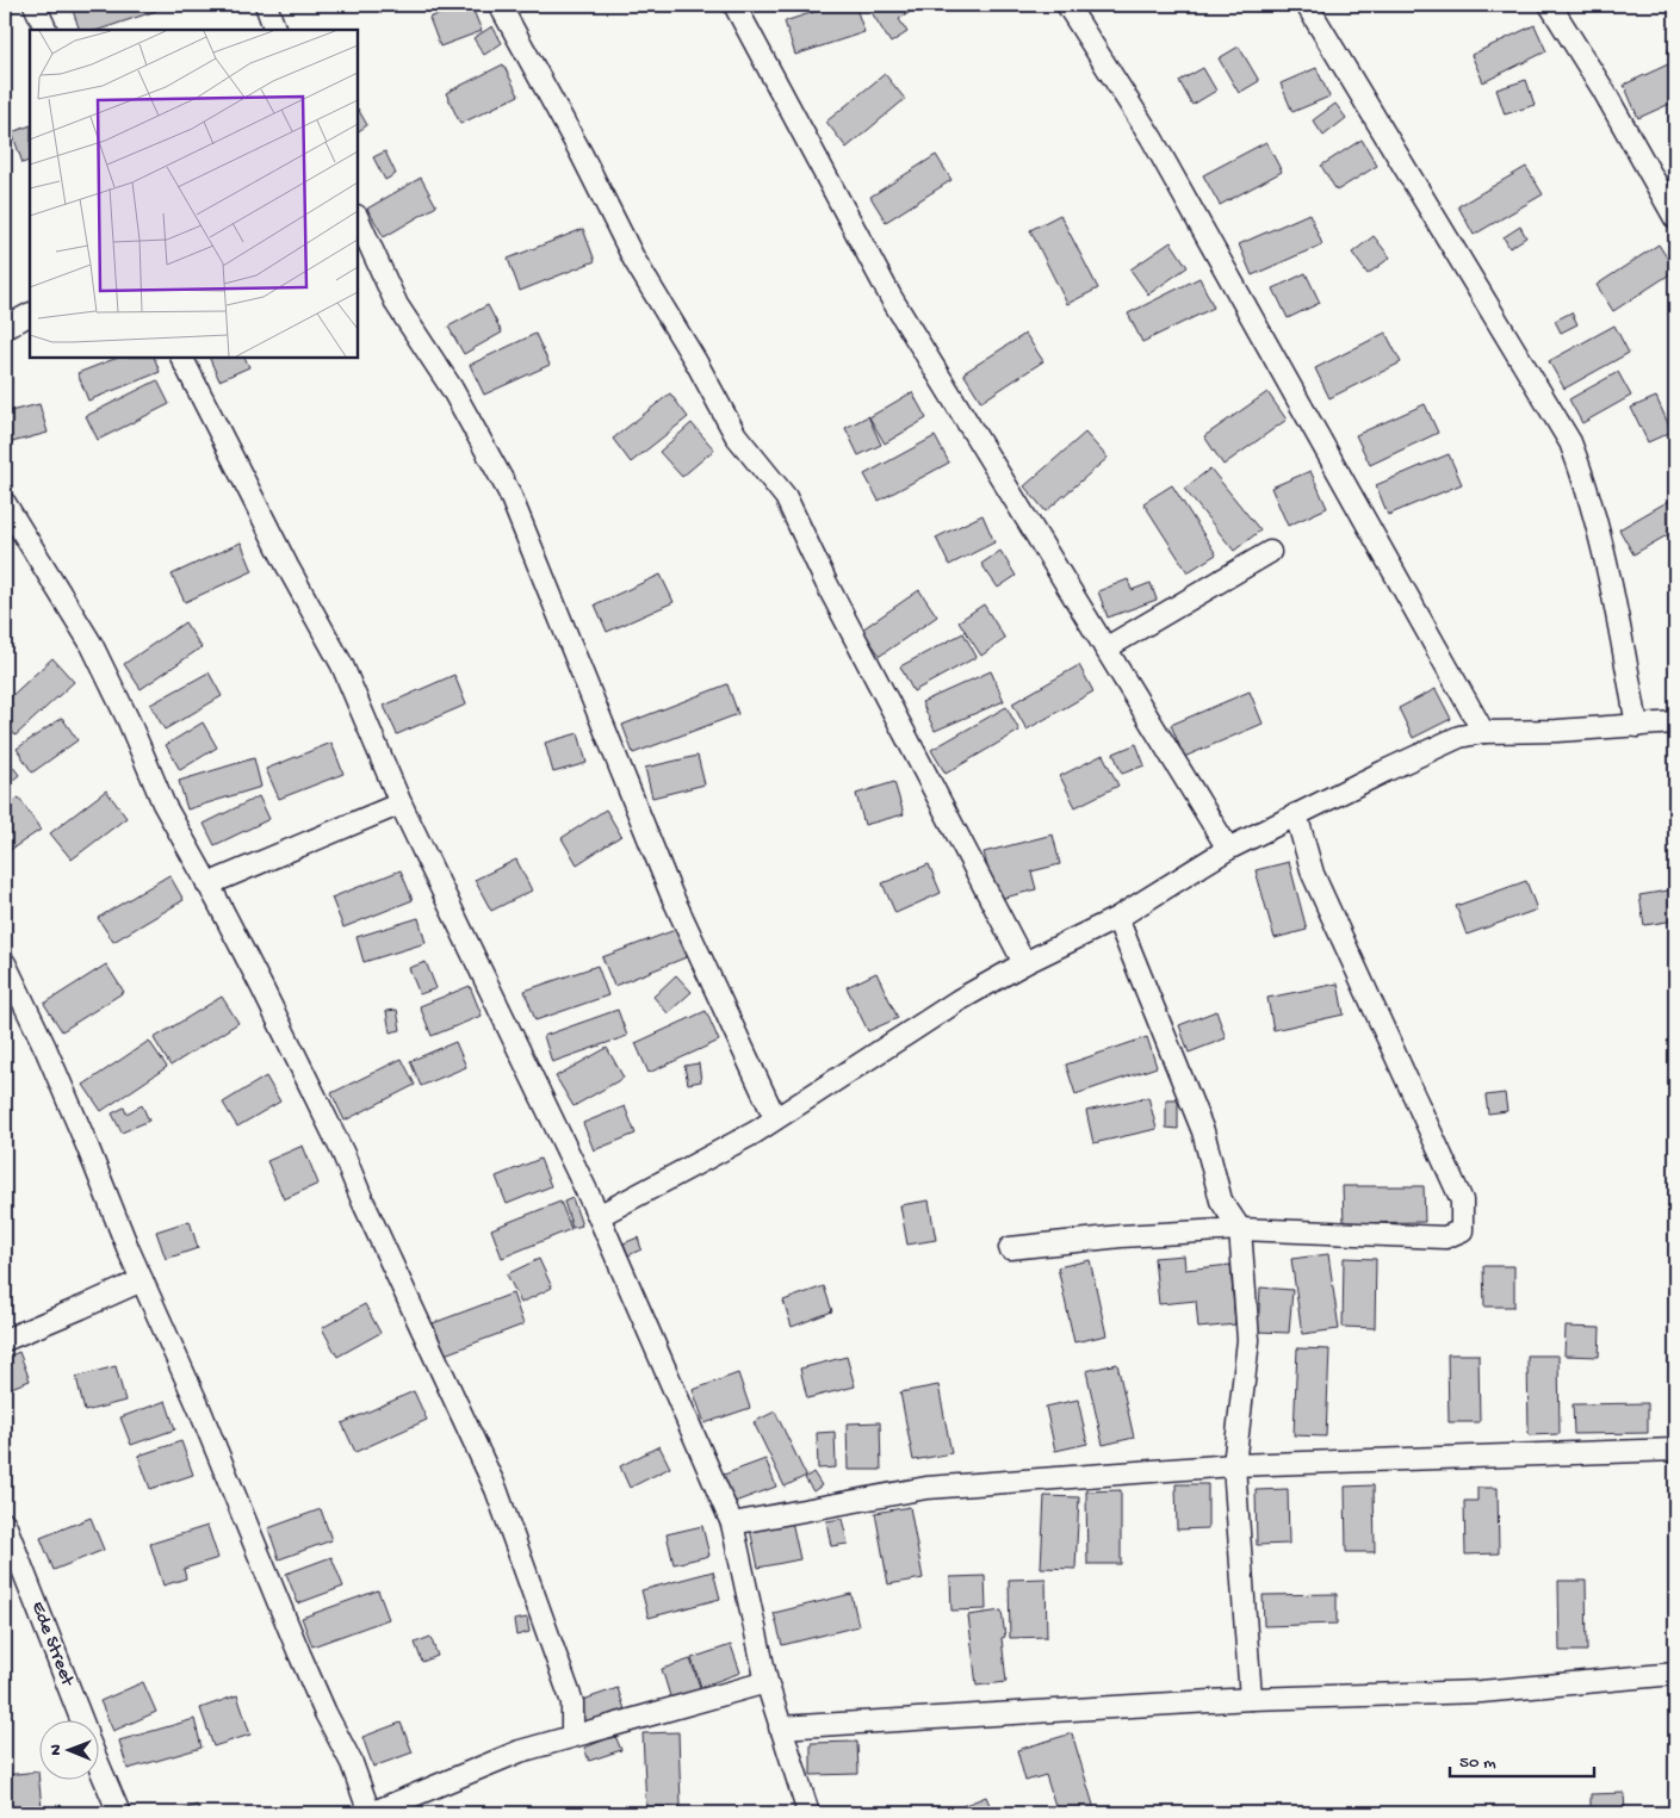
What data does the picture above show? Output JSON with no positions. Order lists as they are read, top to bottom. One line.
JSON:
{"streets":{"street":["Ede Street"]},"scale_bar":"50 m","north":"left"}
